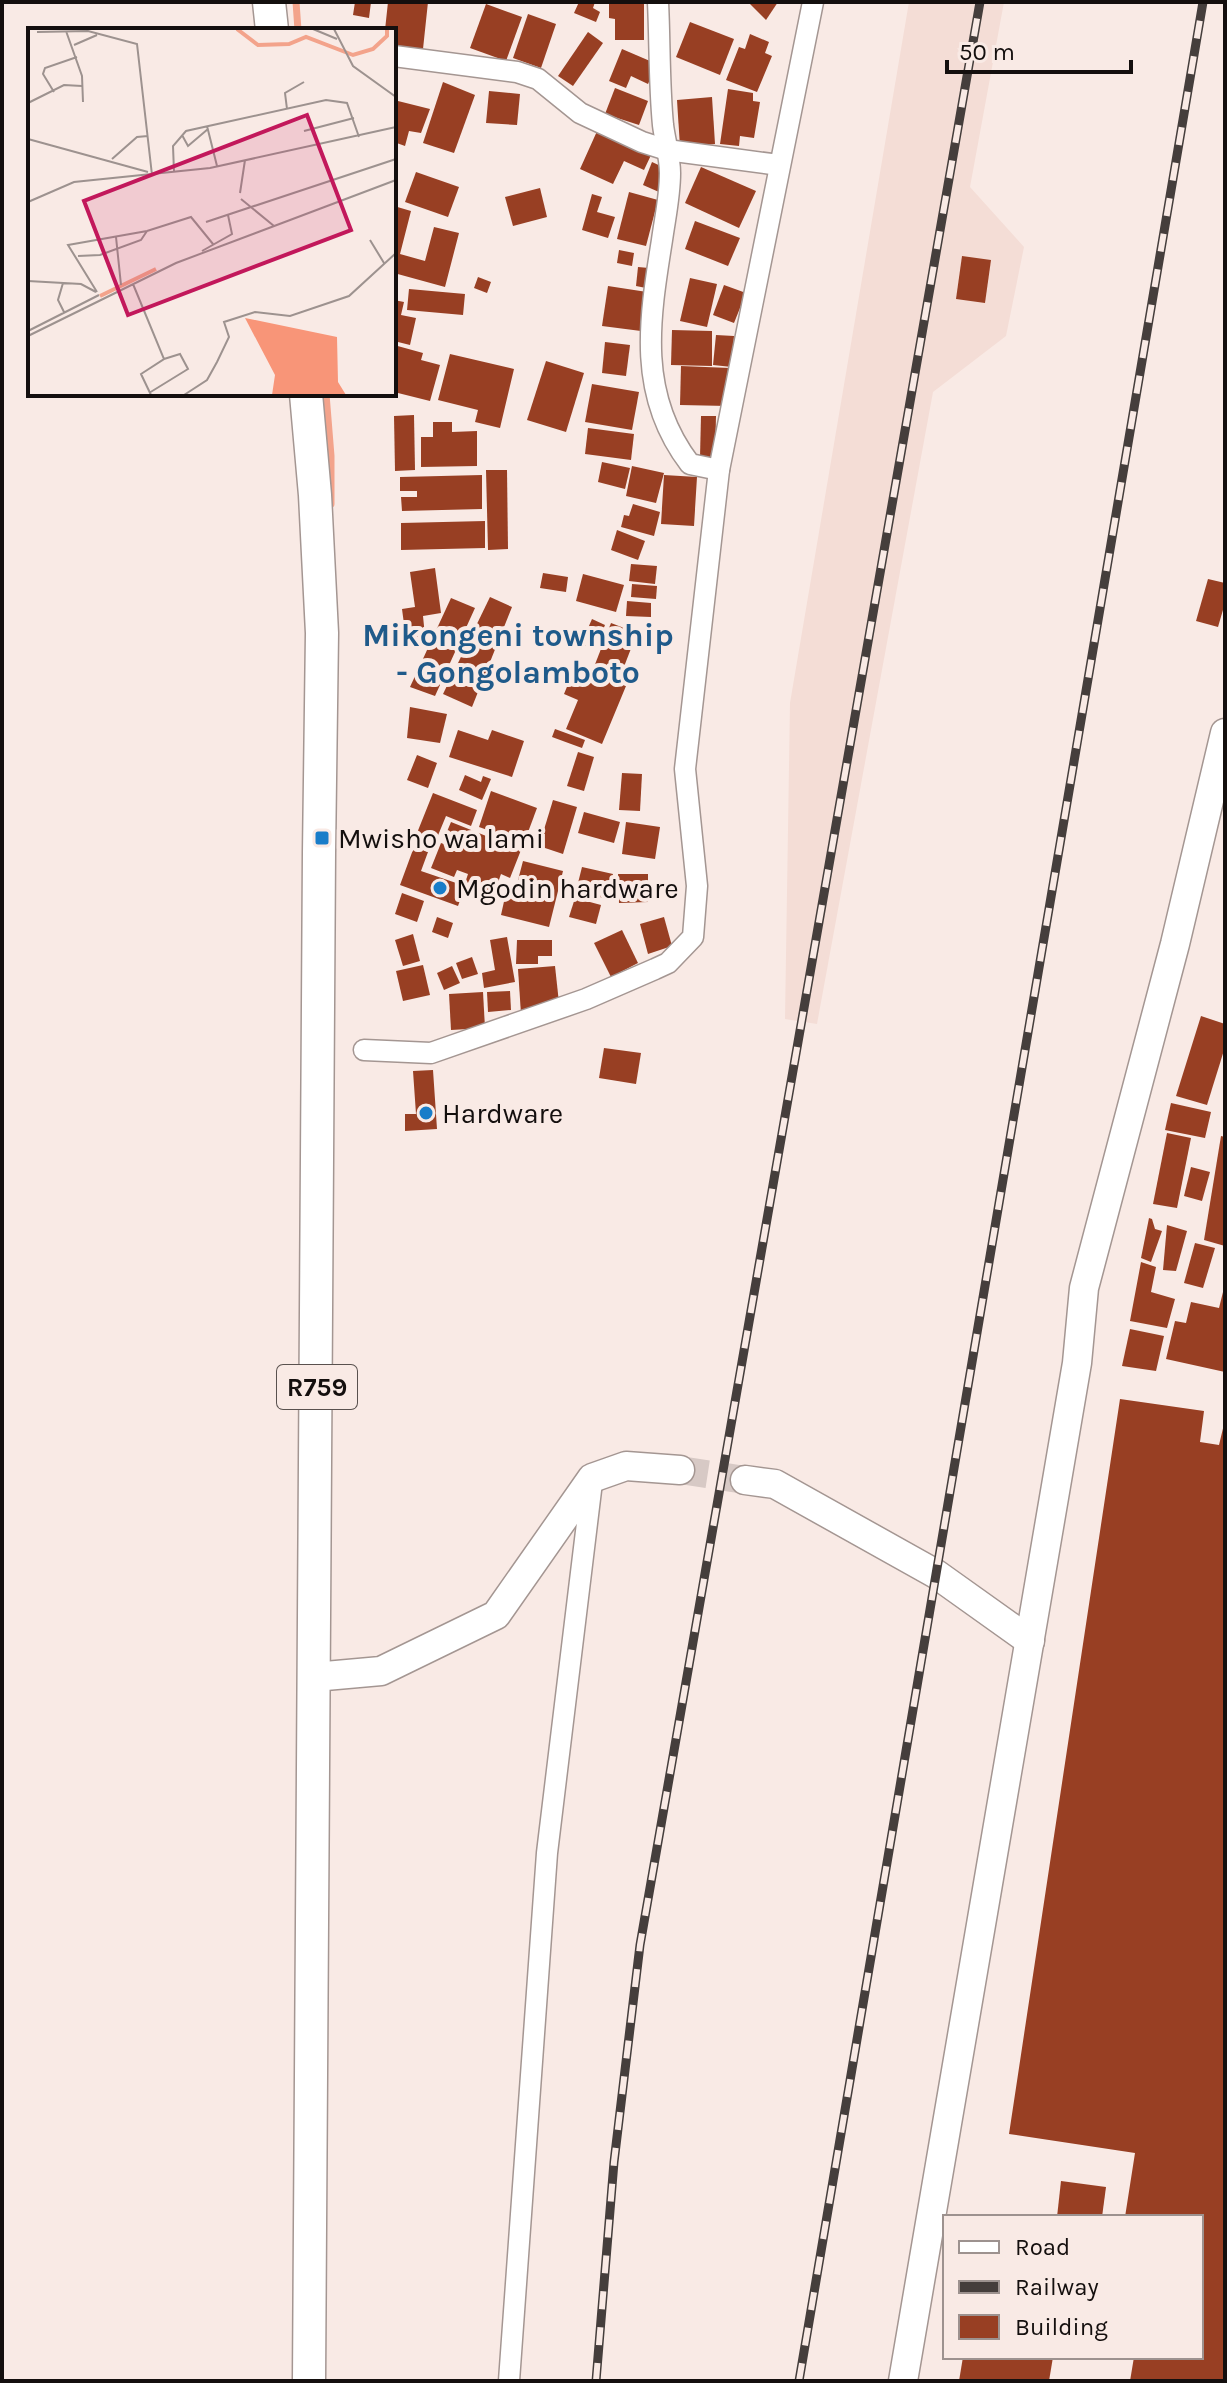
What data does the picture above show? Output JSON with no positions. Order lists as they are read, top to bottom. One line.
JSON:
{"streets":{"main road":["R759"]},"districts":["Mikongeni township - Gongolamboto"],"places":{"transit":["Mwisho wa lami"],"other":["Mgodin hardware","Hardware"]},"legend":["Road","Railway","Building"],"scale_bar":"50 m"}
